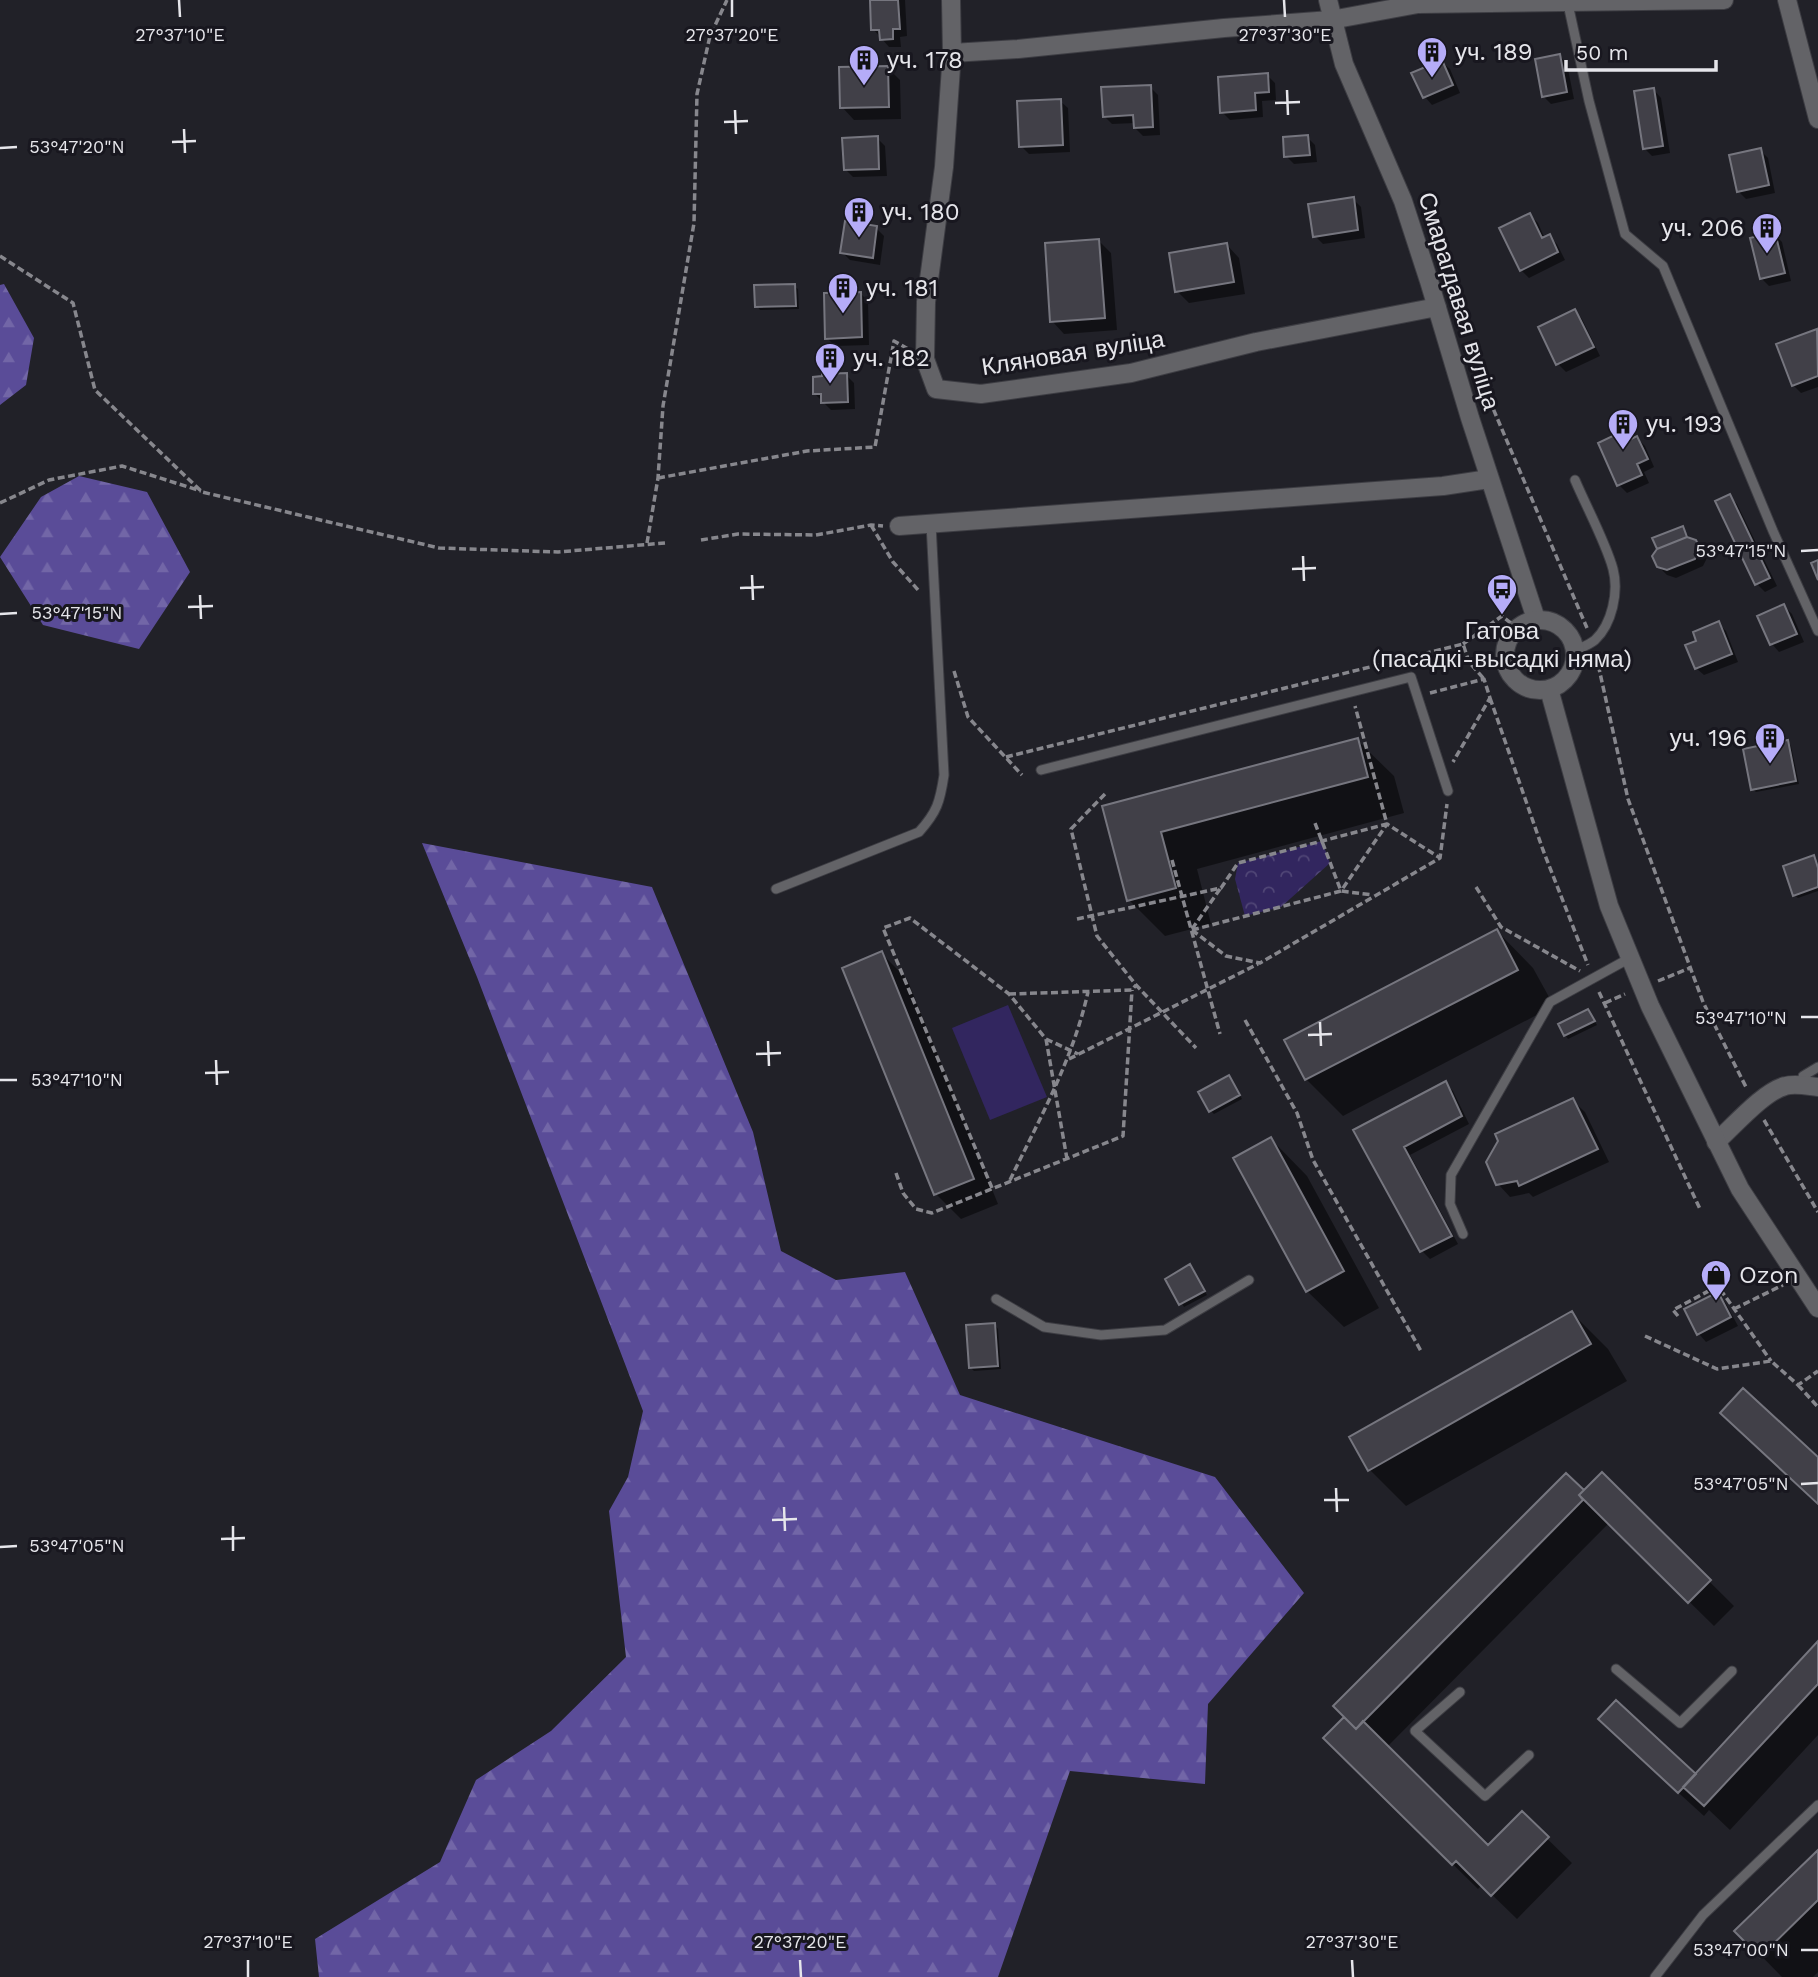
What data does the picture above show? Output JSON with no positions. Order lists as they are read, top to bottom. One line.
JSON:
{"streets":{"street":["Смарагдавая вуліца","Кляновая вуліца"]},"crossings":[["Смарагдавая вуліца","Кляновая вуліца"]],"places":{"building":["уч. 189","уч. 178","уч. 180","уч. 206","уч. 181","уч. 182","уч. 193","уч. 196"],"bus stop":["Гатова (пасадкі-высадкі няма)"],"shop":["Ozon"]},"scale_bar":"50 m","coordinates":["27°37'10\"E","27°37'20\"E","27°37'30\"E","53°47'20\"N","53°47'15\"N","53°47'10\"N","53°47'05\"N","53°47'00\"N"]}
